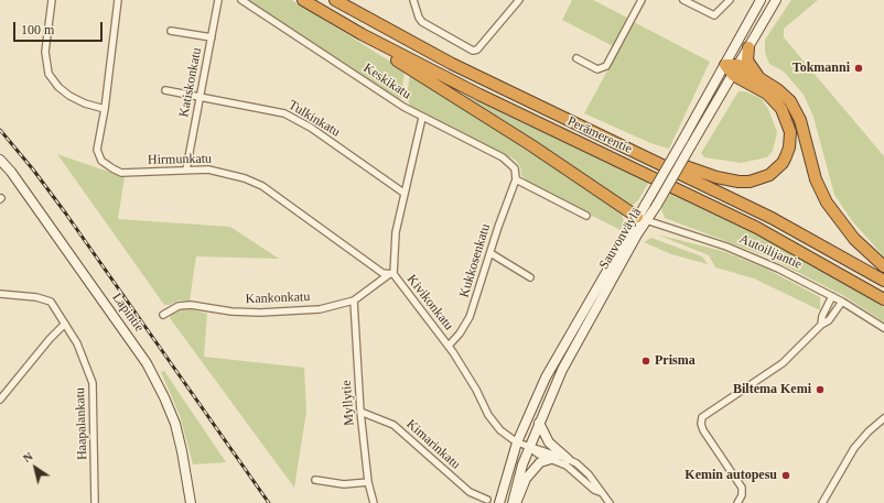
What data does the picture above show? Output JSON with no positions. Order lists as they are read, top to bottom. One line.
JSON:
{"streets":{"highway":["Perämerentie"],"main road":["Sauvonväylä","Lapintie"],"street":["Keskikatu","Katiskonkatu","Tulkinkatu","Hirmunkatu","Autoilijantie","Kukkosenkatu","Kankonkatu","Kivikonkatu","Myllytie","Haapalankatu","Kimarinkatu"]},"crossings":[["Keskikatu","Kukkosenkatu"],["Keskikatu","Kivikonkatu"],["Katiskonkatu","Tulkinkatu"],["Katiskonkatu","Hirmunkatu"],["Tulkinkatu","Kivikonkatu"],["Hirmunkatu","Kankonkatu"],["Hirmunkatu","Kivikonkatu"],["Sauvonväylä","Autoilijantie"],["Sauvonväylä","Kivikonkatu"],["Kukkosenkatu","Kivikonkatu"],["Kankonkatu","Kivikonkatu"],["Kankonkatu","Myllytie"],["Myllytie","Kimarinkatu"]],"places":["Tokmanni","Prisma","Biltema Kemi","Kemin autopesu"],"scale_bar":"100 m","north":"top left"}
